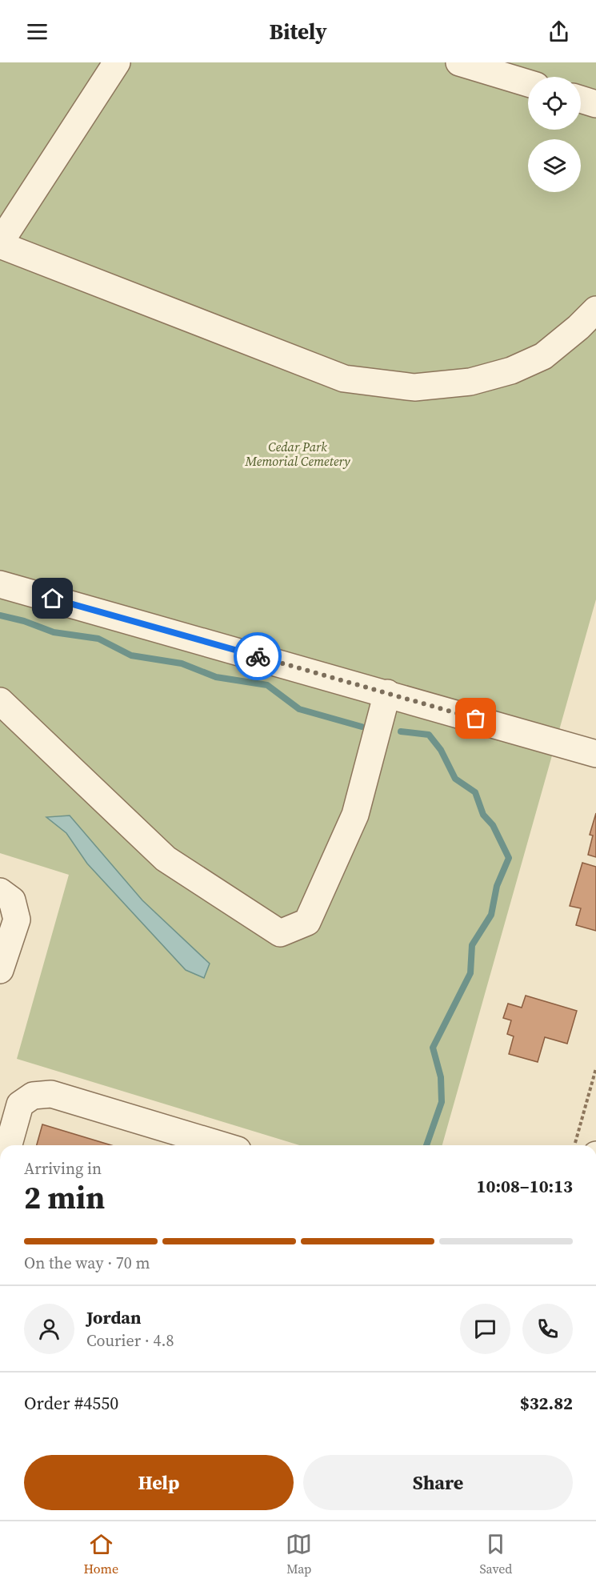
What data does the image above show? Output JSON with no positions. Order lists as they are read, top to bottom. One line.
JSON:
{"parks":["Cedar Park Memorial Cemetery"],"page":{"header":"Bitely","heading":["2 min","Arriving in","10:08–10:13"],"panel":["Jordan","Courier · 4.8","Order #4550","$32.82"],"bar":"On the way · 70 m","buttons":["Help","Share"],"tabs":["Home","Map","Saved"]}}
